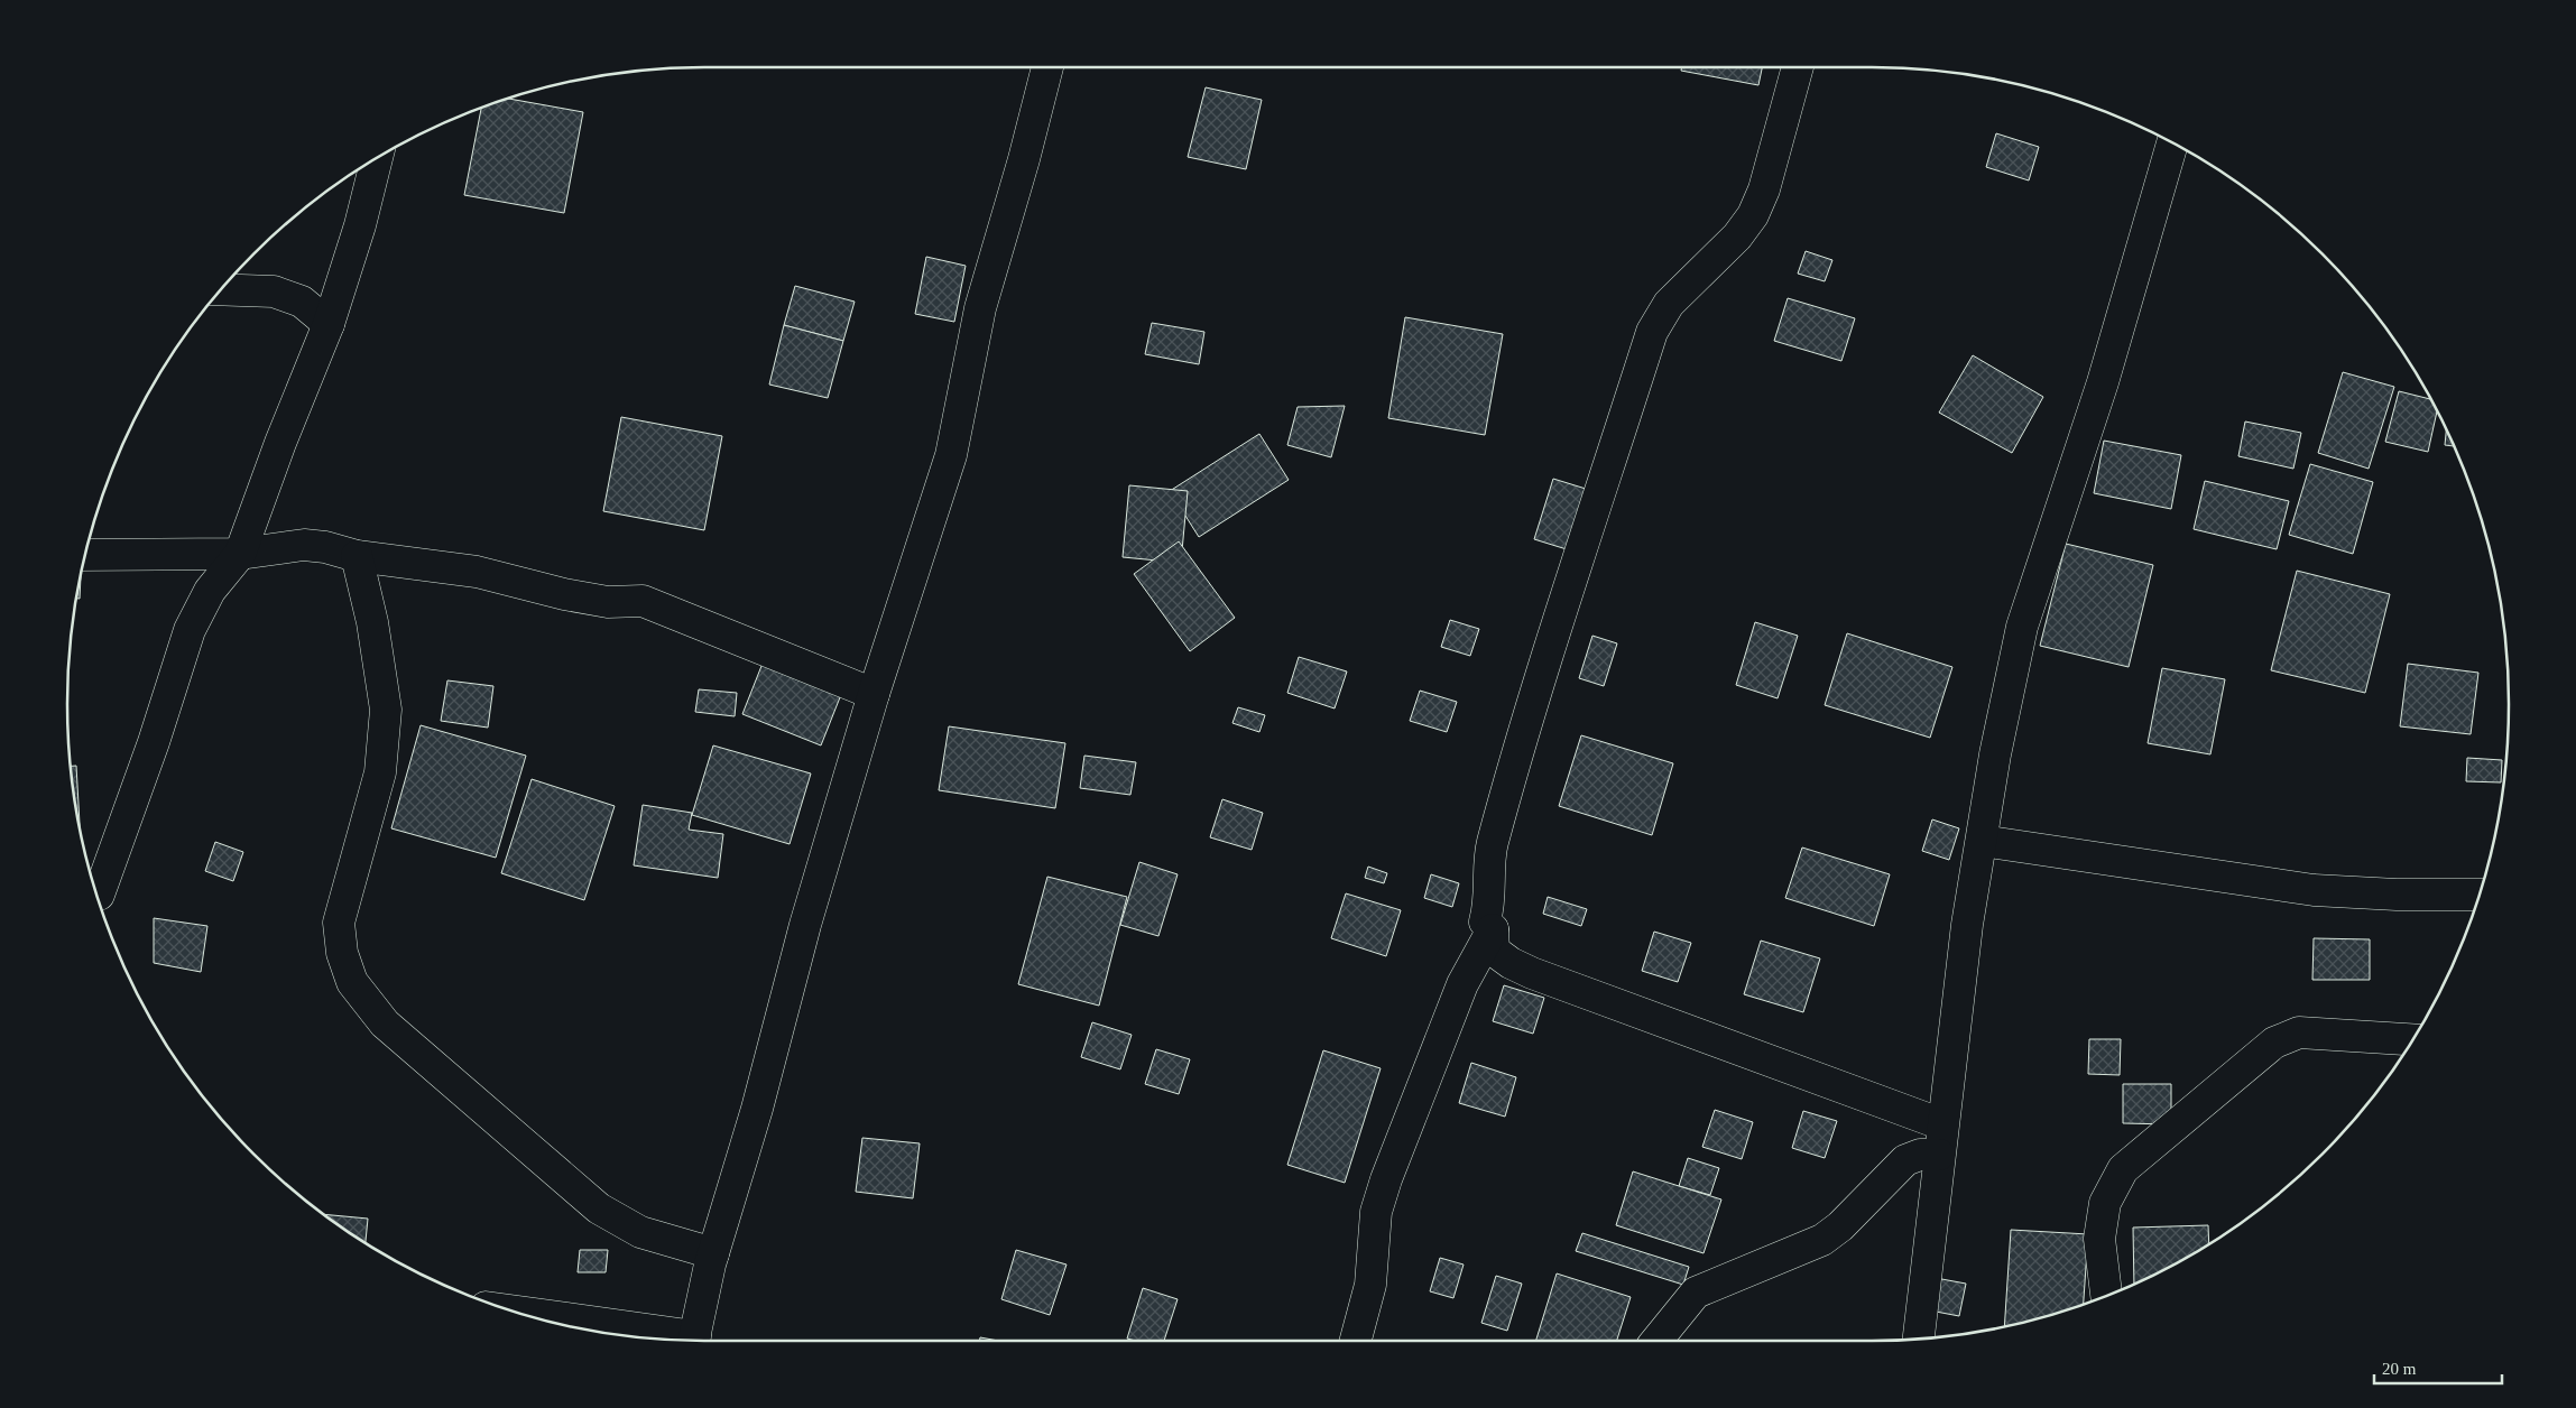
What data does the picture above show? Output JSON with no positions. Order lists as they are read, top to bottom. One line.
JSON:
{"scale_bar":"20 m"}
